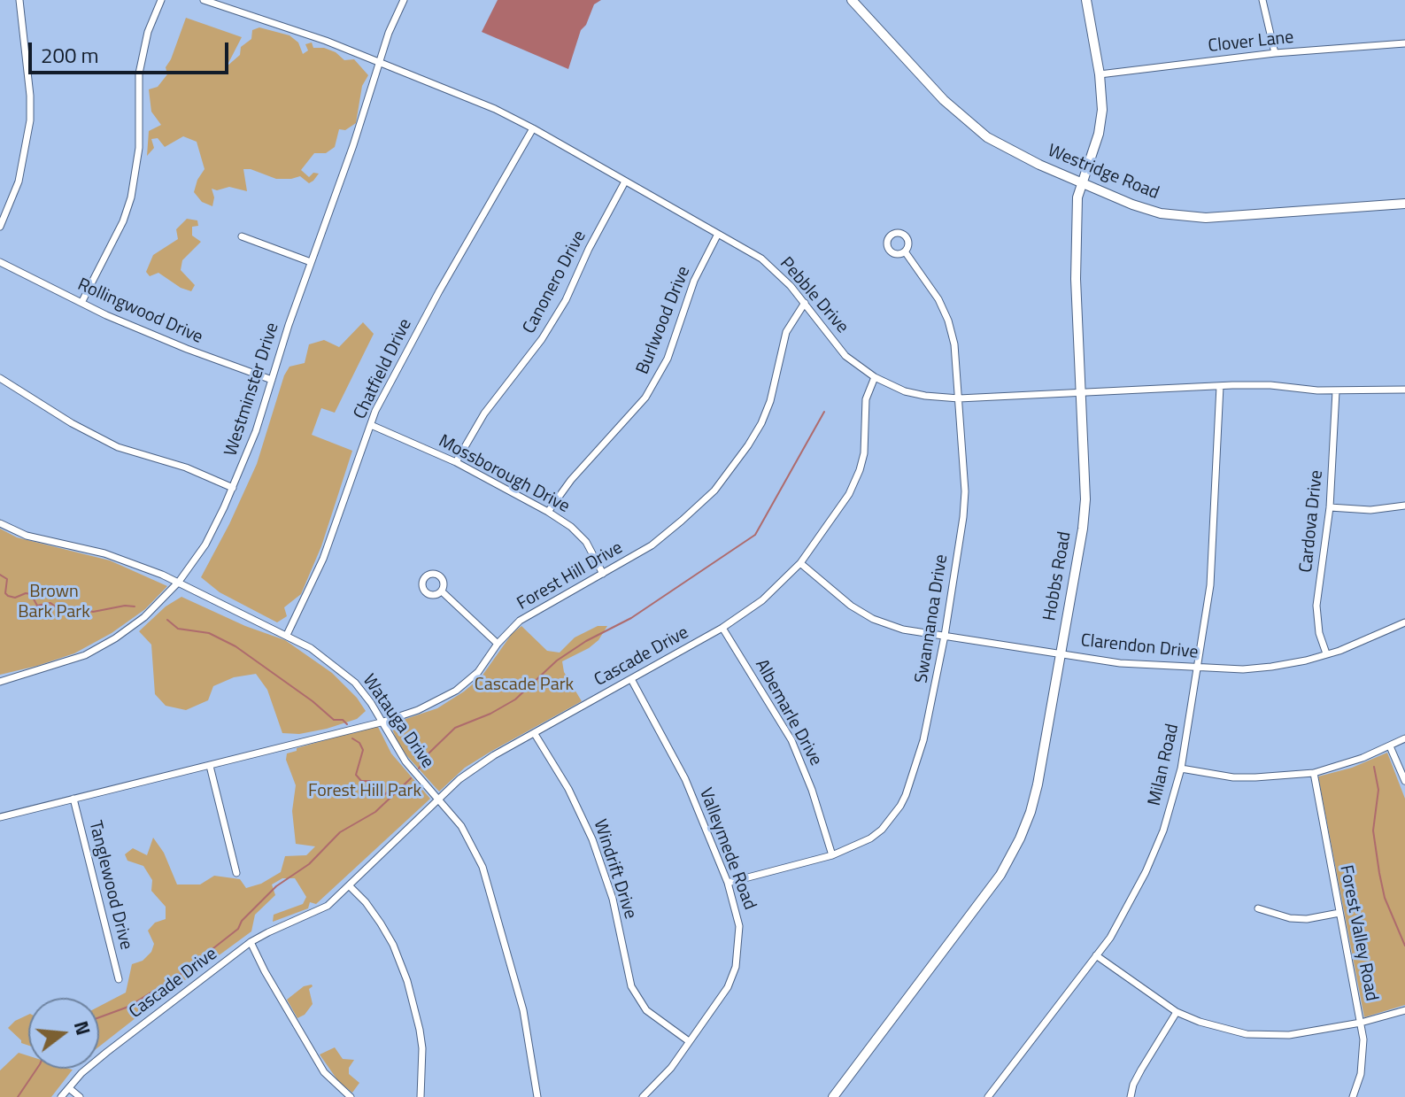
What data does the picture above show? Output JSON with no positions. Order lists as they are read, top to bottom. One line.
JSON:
{"streets":{"street":["Clover Lane","Westridge Road","Canonero Drive","Pebble Drive","Rollingwood Drive","Burlwood Drive","Chatfield Drive","Westminster Drive","Mossborough Drive","Cardova Drive","Forest Hill Drive","Hobbs Road","Swannanoa Drive","Clarendon Drive","Cascade Drive","Albemarle Drive","Watauga Drive","Milan Road","Valleymede Road","Windrift Drive","Tanglewood Drive","Forest Valley Road"]},"crossings":[["Clover Lane","Hobbs Road"],["Westridge Road","Hobbs Road"],["Canonero Drive","Pebble Drive"],["Canonero Drive","Mossborough Drive"],["Pebble Drive","Burlwood Drive"],["Pebble Drive","Chatfield Drive"],["Pebble Drive","Westminster Drive"],["Pebble Drive","Cardova Drive"],["Pebble Drive","Forest Hill Drive"],["Pebble Drive","Hobbs Road"],["Pebble Drive","Swannanoa Drive"],["Pebble Drive","Cascade Drive"],["Pebble Drive","Milan Road"],["Rollingwood Drive","Westminster Drive"],["Burlwood Drive","Mossborough Drive"],["Chatfield Drive","Mossborough Drive"],["Chatfield Drive","Watauga Drive"],["Westminster Drive","Watauga Drive"],["Mossborough Drive","Forest Hill Drive"],["Cardova Drive","Clarendon Drive"],["Forest Hill Drive","Watauga Drive"],["Forest Hill Drive","Tanglewood Drive"],["Hobbs Road","Clarendon Drive"],["Swannanoa Drive","Clarendon Drive"],["Swannanoa Drive","Albemarle Drive"],["Swannanoa Drive","Valleymede Road"],["Clarendon Drive","Cascade Drive"],["Clarendon Drive","Milan Road"],["Cascade Drive","Albemarle Drive"],["Cascade Drive","Watauga Drive"],["Cascade Drive","Valleymede Road"],["Cascade Drive","Windrift Drive"],["Valleymede Road","Windrift Drive"]],"parks":["Brown Bark Park","Cascade Park","Forest Hill Park"],"scale_bar":"200 m","north":"right"}
